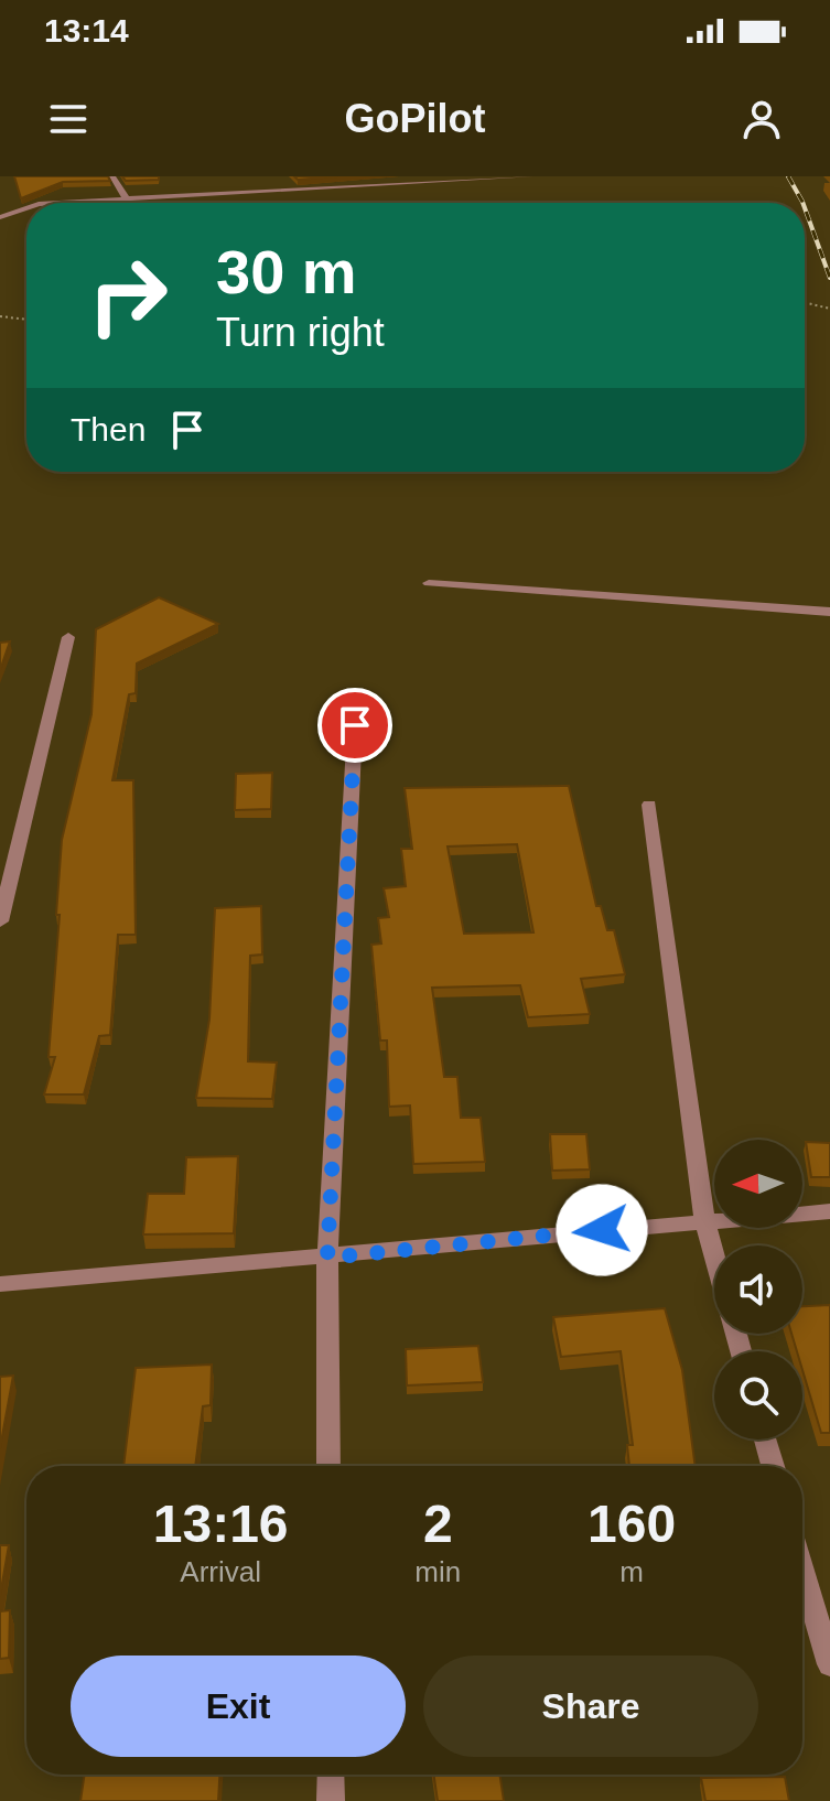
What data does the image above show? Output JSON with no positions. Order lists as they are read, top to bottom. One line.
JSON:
{"north":"left","page":{"status":"13:14","header":"GoPilot","turn":["30 m","Turn right"],"then":"Then","eta":["13:16","Arrival","2","min","160","m"],"buttons":["Exit","Share"]}}
